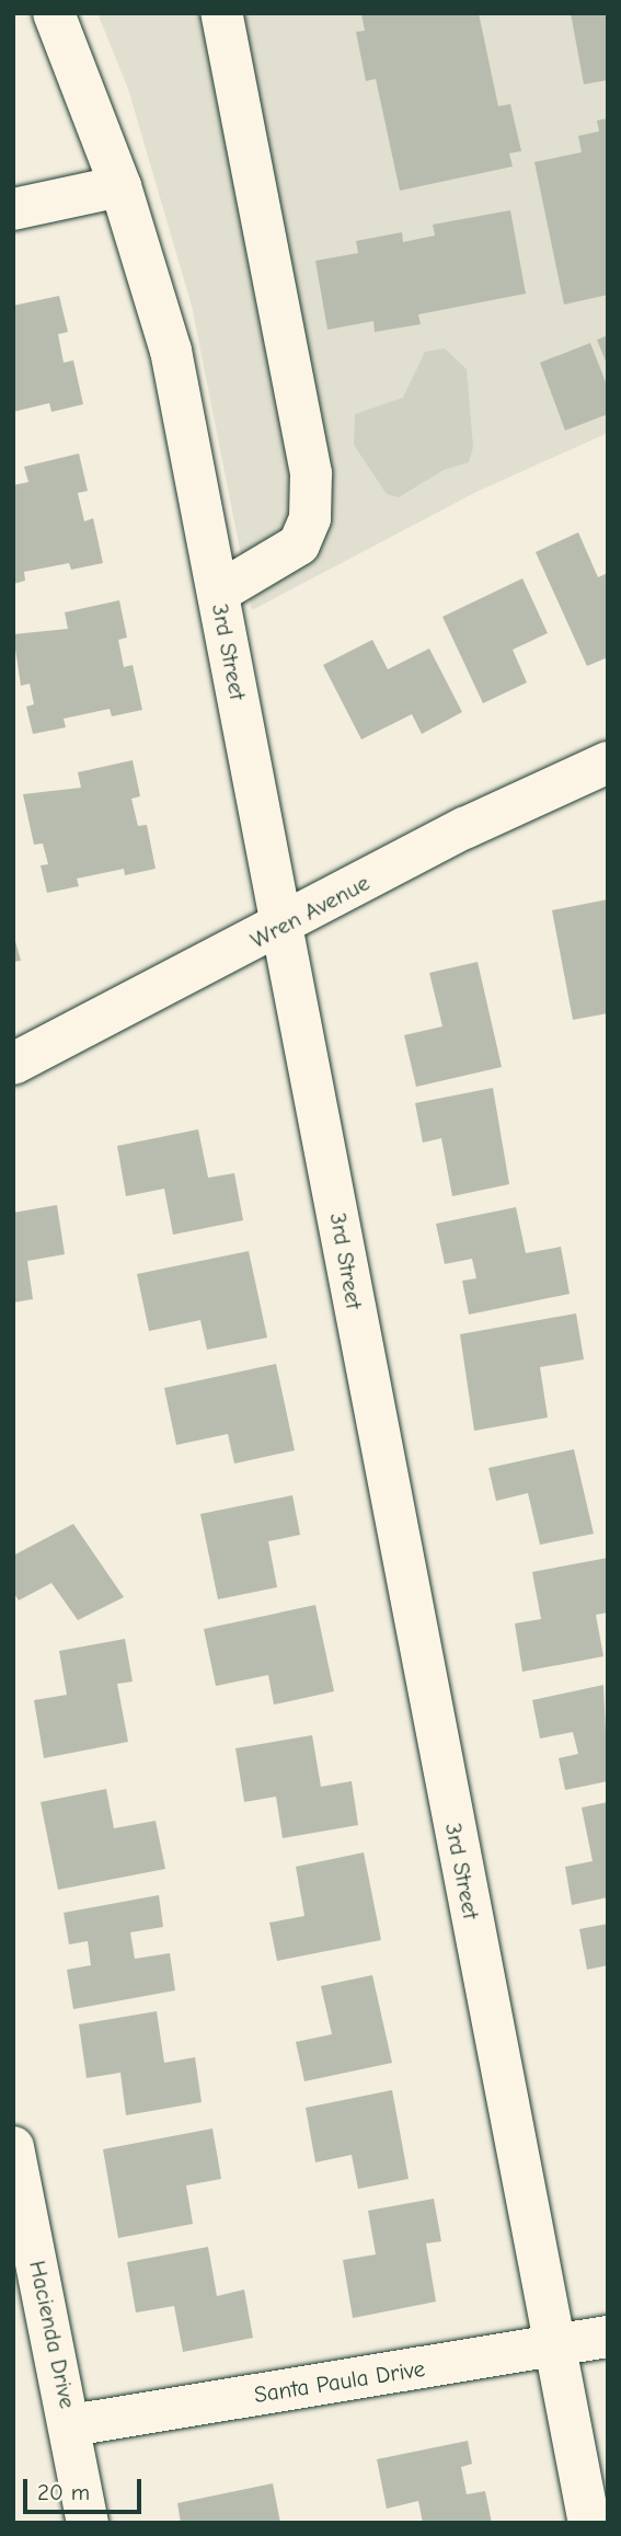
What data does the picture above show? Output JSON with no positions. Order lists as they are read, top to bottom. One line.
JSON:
{"streets":{"street":["3rd Street","Wren Avenue","Hacienda Drive","Santa Paula Drive"]},"crossings":[["3rd Street","Wren Avenue"],["3rd Street","Santa Paula Drive"],["Hacienda Drive","Santa Paula Drive"]],"scale_bar":"20 m"}
